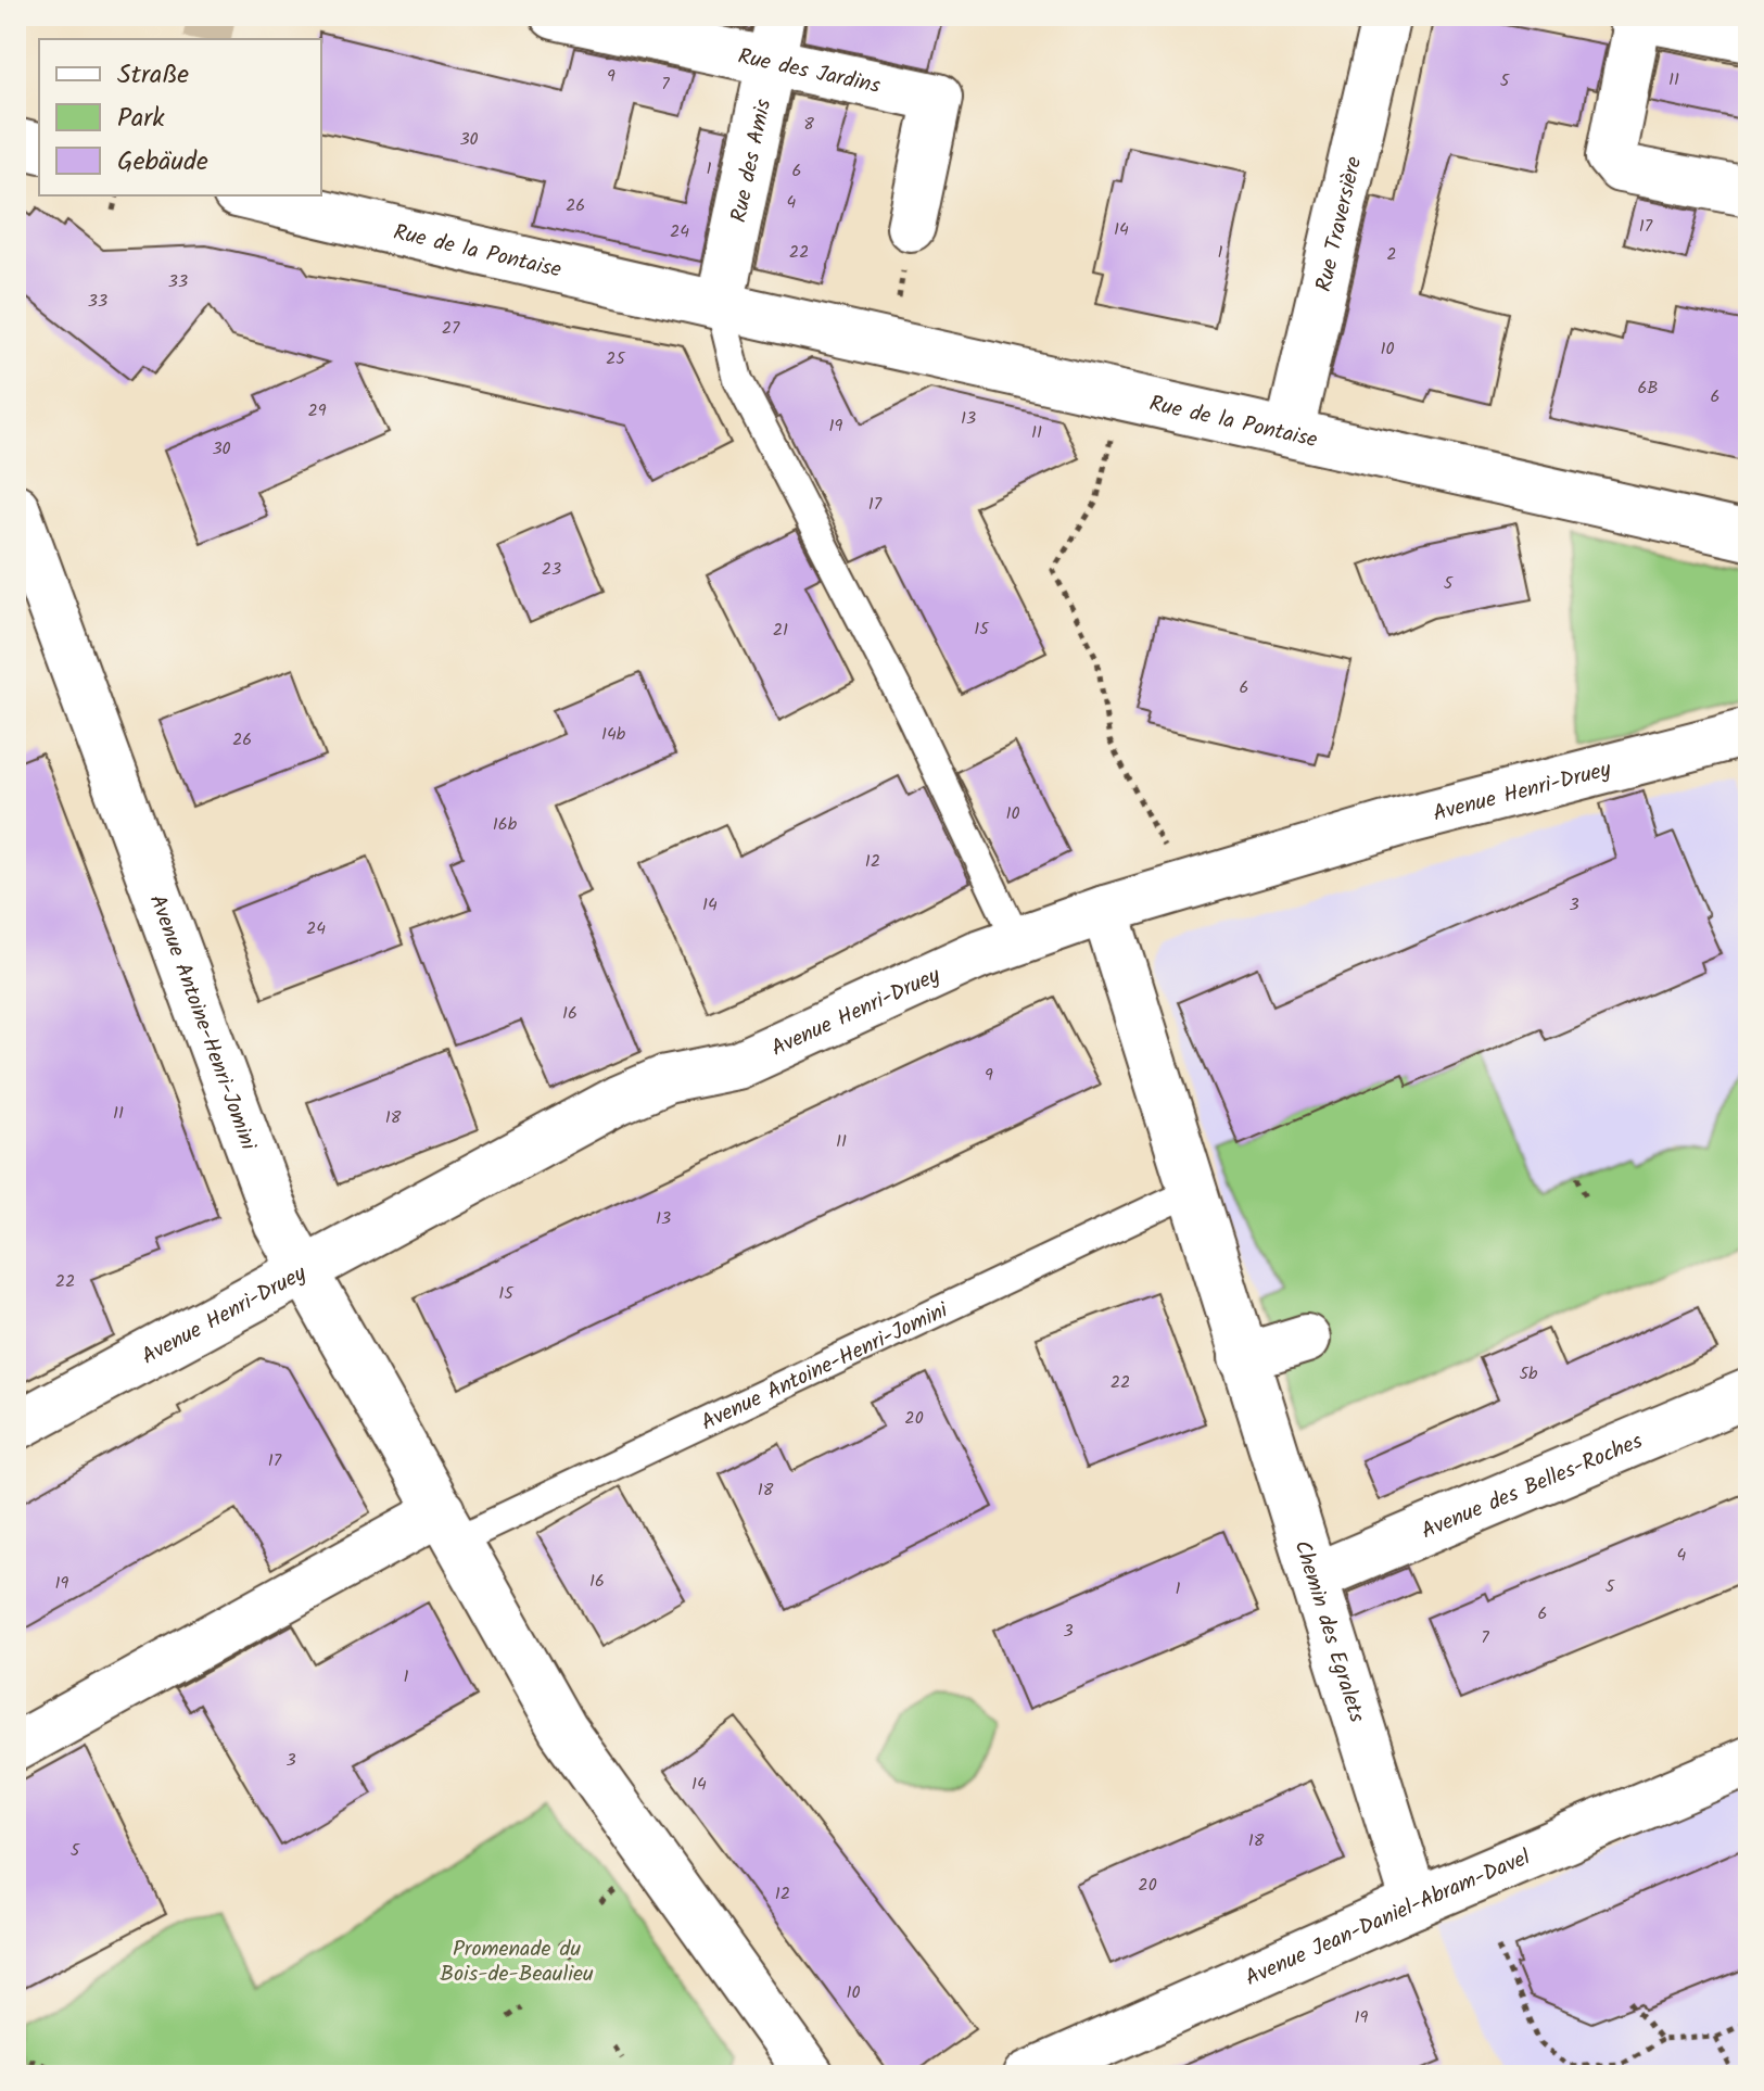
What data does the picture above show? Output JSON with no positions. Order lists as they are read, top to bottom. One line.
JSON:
{"streets":{"street":["Rue des Jardins","Rue des Amis","Rue Traversière","Rue de la Pontaise","Avenue Henri-Druey","Avenue Antoine-Henri-Jomini","Avenue des Belles-Roches","Chemin des Egralets","Avenue Jean-Daniel-Abram-Davel"]},"crossings":[["Rue des Jardins","Rue des Amis"],["Rue des Amis","Rue de la Pontaise"],["Rue Traversière","Rue de la Pontaise"],["Avenue Henri-Druey","Avenue Antoine-Henri-Jomini"],["Avenue Henri-Druey","Chemin des Egralets"],["Avenue Antoine-Henri-Jomini","Chemin des Egralets"],["Avenue des Belles-Roches","Chemin des Egralets"],["Chemin des Egralets","Avenue Jean-Daniel-Abram-Davel"]],"parks":["Promenade du Bois-de-Beaulieu"],"house_numbers":["9","11","5","7","8","30","1","6","4","26","17","14","24","22","1","2","33","33","27","10","25","6B","6","29","13","19","11","30","17","23","5","15","21","6","14b","26","10","16b","12","14","3","24","16","9","11","18","11","13","22","15","5b","22","20","17","18","4","16","19","5","1","6","3","7","1","3","14","18","5","20","12","10","19"],"legend":["Straße","Park","Gebäude"]}
